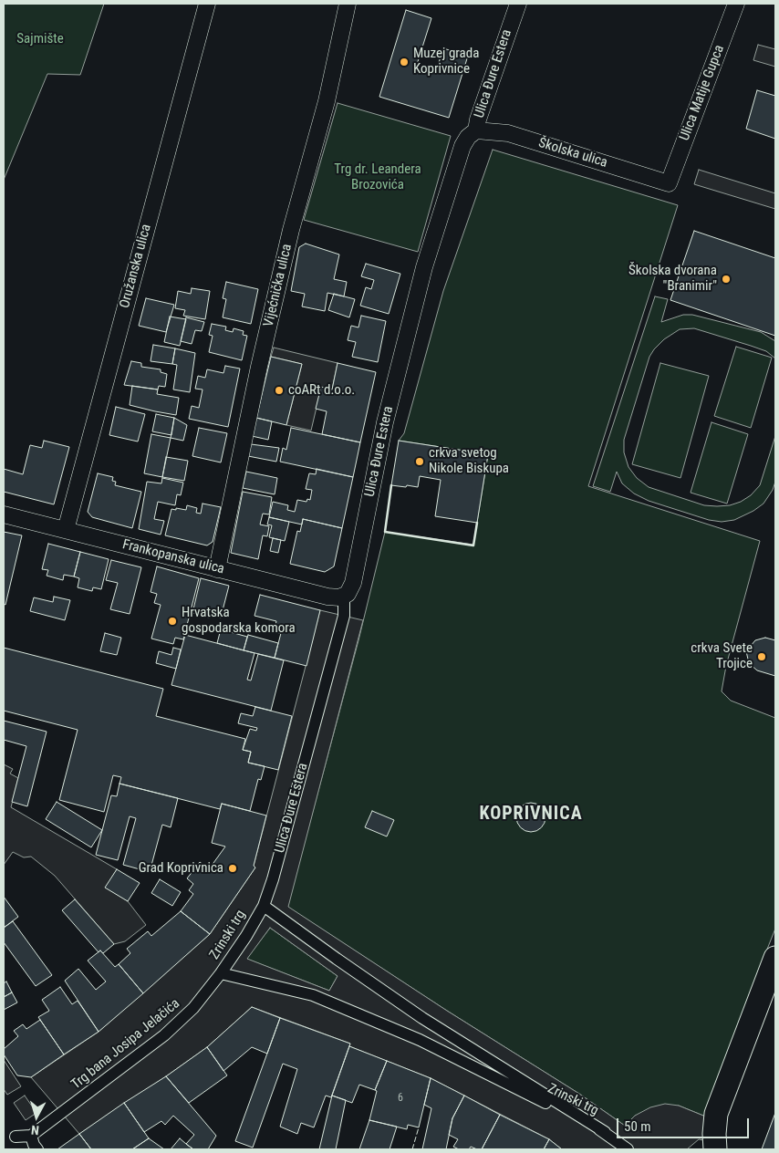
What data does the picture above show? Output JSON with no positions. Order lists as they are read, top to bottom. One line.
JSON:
{"streets":{"street":["Ulica Đure Estera","Ulica Matije Gupca","Školska ulica","Oružanska ulica","Vijećnička ulica","Frankopanska ulica","Zrinski trg","Trg bana Josipa Jelačića"]},"crossings":[["Ulica Đure Estera","Školska ulica"],["Ulica Đure Estera","Frankopanska ulica"],["Ulica Đure Estera","Zrinski trg"],["Ulica Matije Gupca","Školska ulica"],["Oružanska ulica","Frankopanska ulica"],["Vijećnička ulica","Frankopanska ulica"],["Zrinski trg","Trg bana Josipa Jelačića"]],"districts":["KOPRIVNICA"],"parks":["Sajmište","Trg dr. Leandera Brozovića"],"places":["Muzej grada Koprivnice","Školska dvorana \"Branimir\"","coARt d.o.o.","crkva svetog Nikole Biskupa","Hrvatska gospodarska komora","crkva Svete Trojice","Grad Koprivnica"],"house_numbers":["6"],"scale_bar":"50 m","north":"bottom"}
